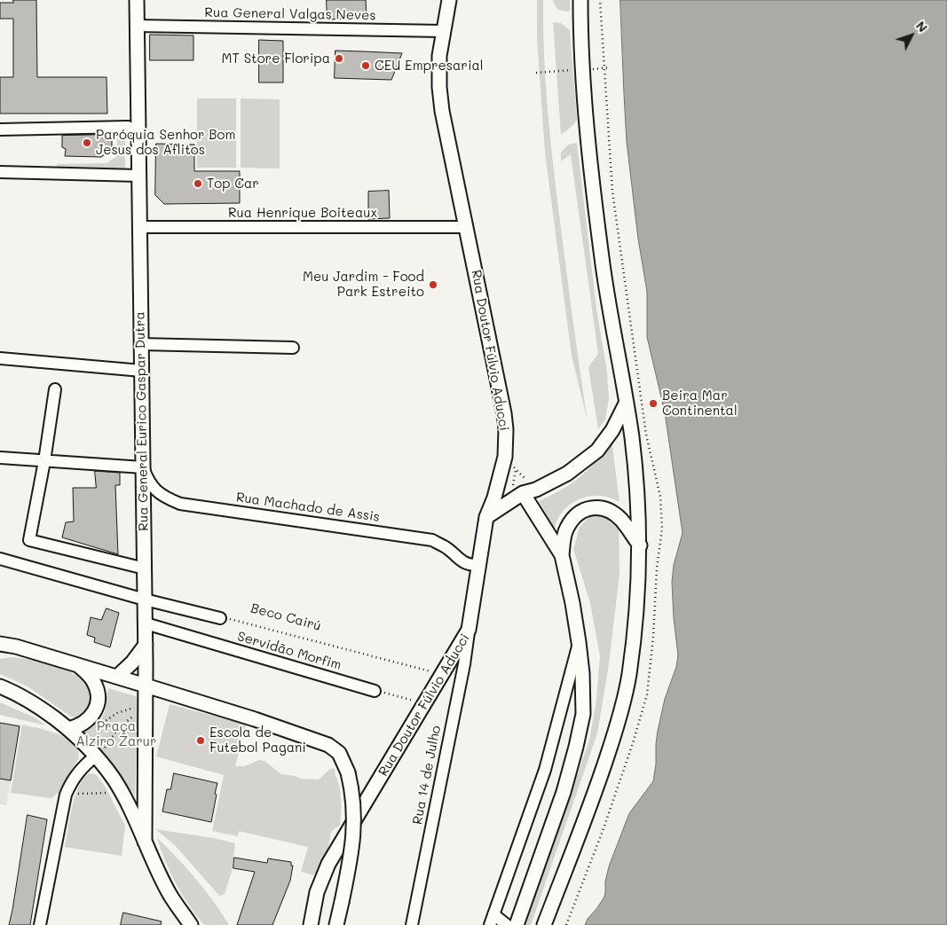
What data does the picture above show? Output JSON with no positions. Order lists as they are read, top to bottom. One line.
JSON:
{"streets":{"main road":["Rua Doutor Fúlvio Aducci","Rua General Eurico Gaspar Dutra"],"street":["Rua General Valgas Neves","Rua Henrique Boiteaux","Rua Machado de Assis","Servidão Morfim","Rua 14 de Julho"],"path":["Beco Cairú"]},"crossings":[["Rua General Valgas Neves","Rua Doutor Fúlvio Aducci"],["Rua General Valgas Neves","Rua General Eurico Gaspar Dutra"],["Rua Henrique Boiteaux","Rua Doutor Fúlvio Aducci"],["Rua Henrique Boiteaux","Rua General Eurico Gaspar Dutra"],["Rua Doutor Fúlvio Aducci","Rua Machado de Assis"],["Rua Doutor Fúlvio Aducci","Rua 14 de Julho"],["Rua General Eurico Gaspar Dutra","Rua Machado de Assis"],["Rua General Eurico Gaspar Dutra","Servidão Morfim"]],"parks":["Praça Alziro Zarur"],"places":["MT Store Floripa","CEU Empresarial","Paróquia Senhor Bom Jesus dos Aflitos","Top Car","Meu Jardim - Food Park Estreito","Beira Mar Continental","Escola de Futebol Pagani"],"north":"top right"}
